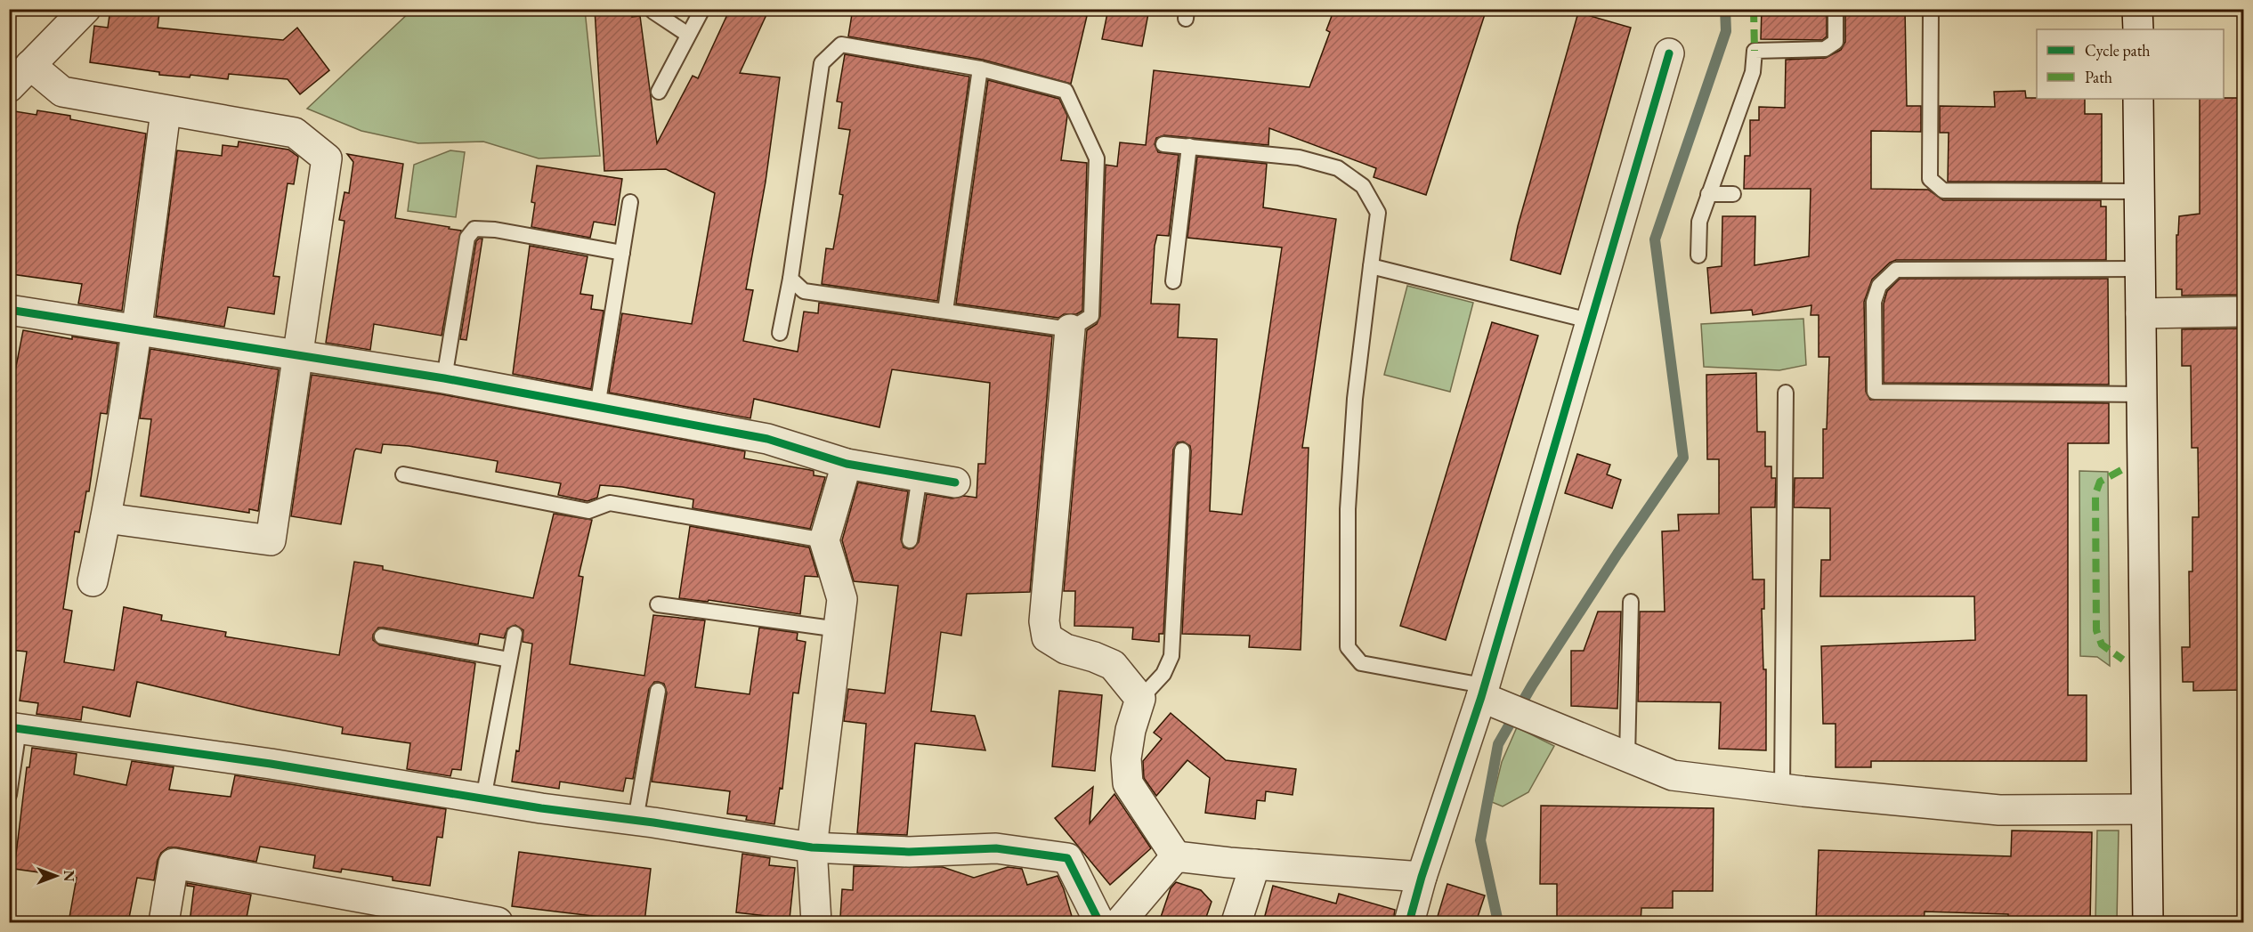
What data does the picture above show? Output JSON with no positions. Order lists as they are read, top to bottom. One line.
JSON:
{"legend":["Cycle path","Path"],"north":"right"}
